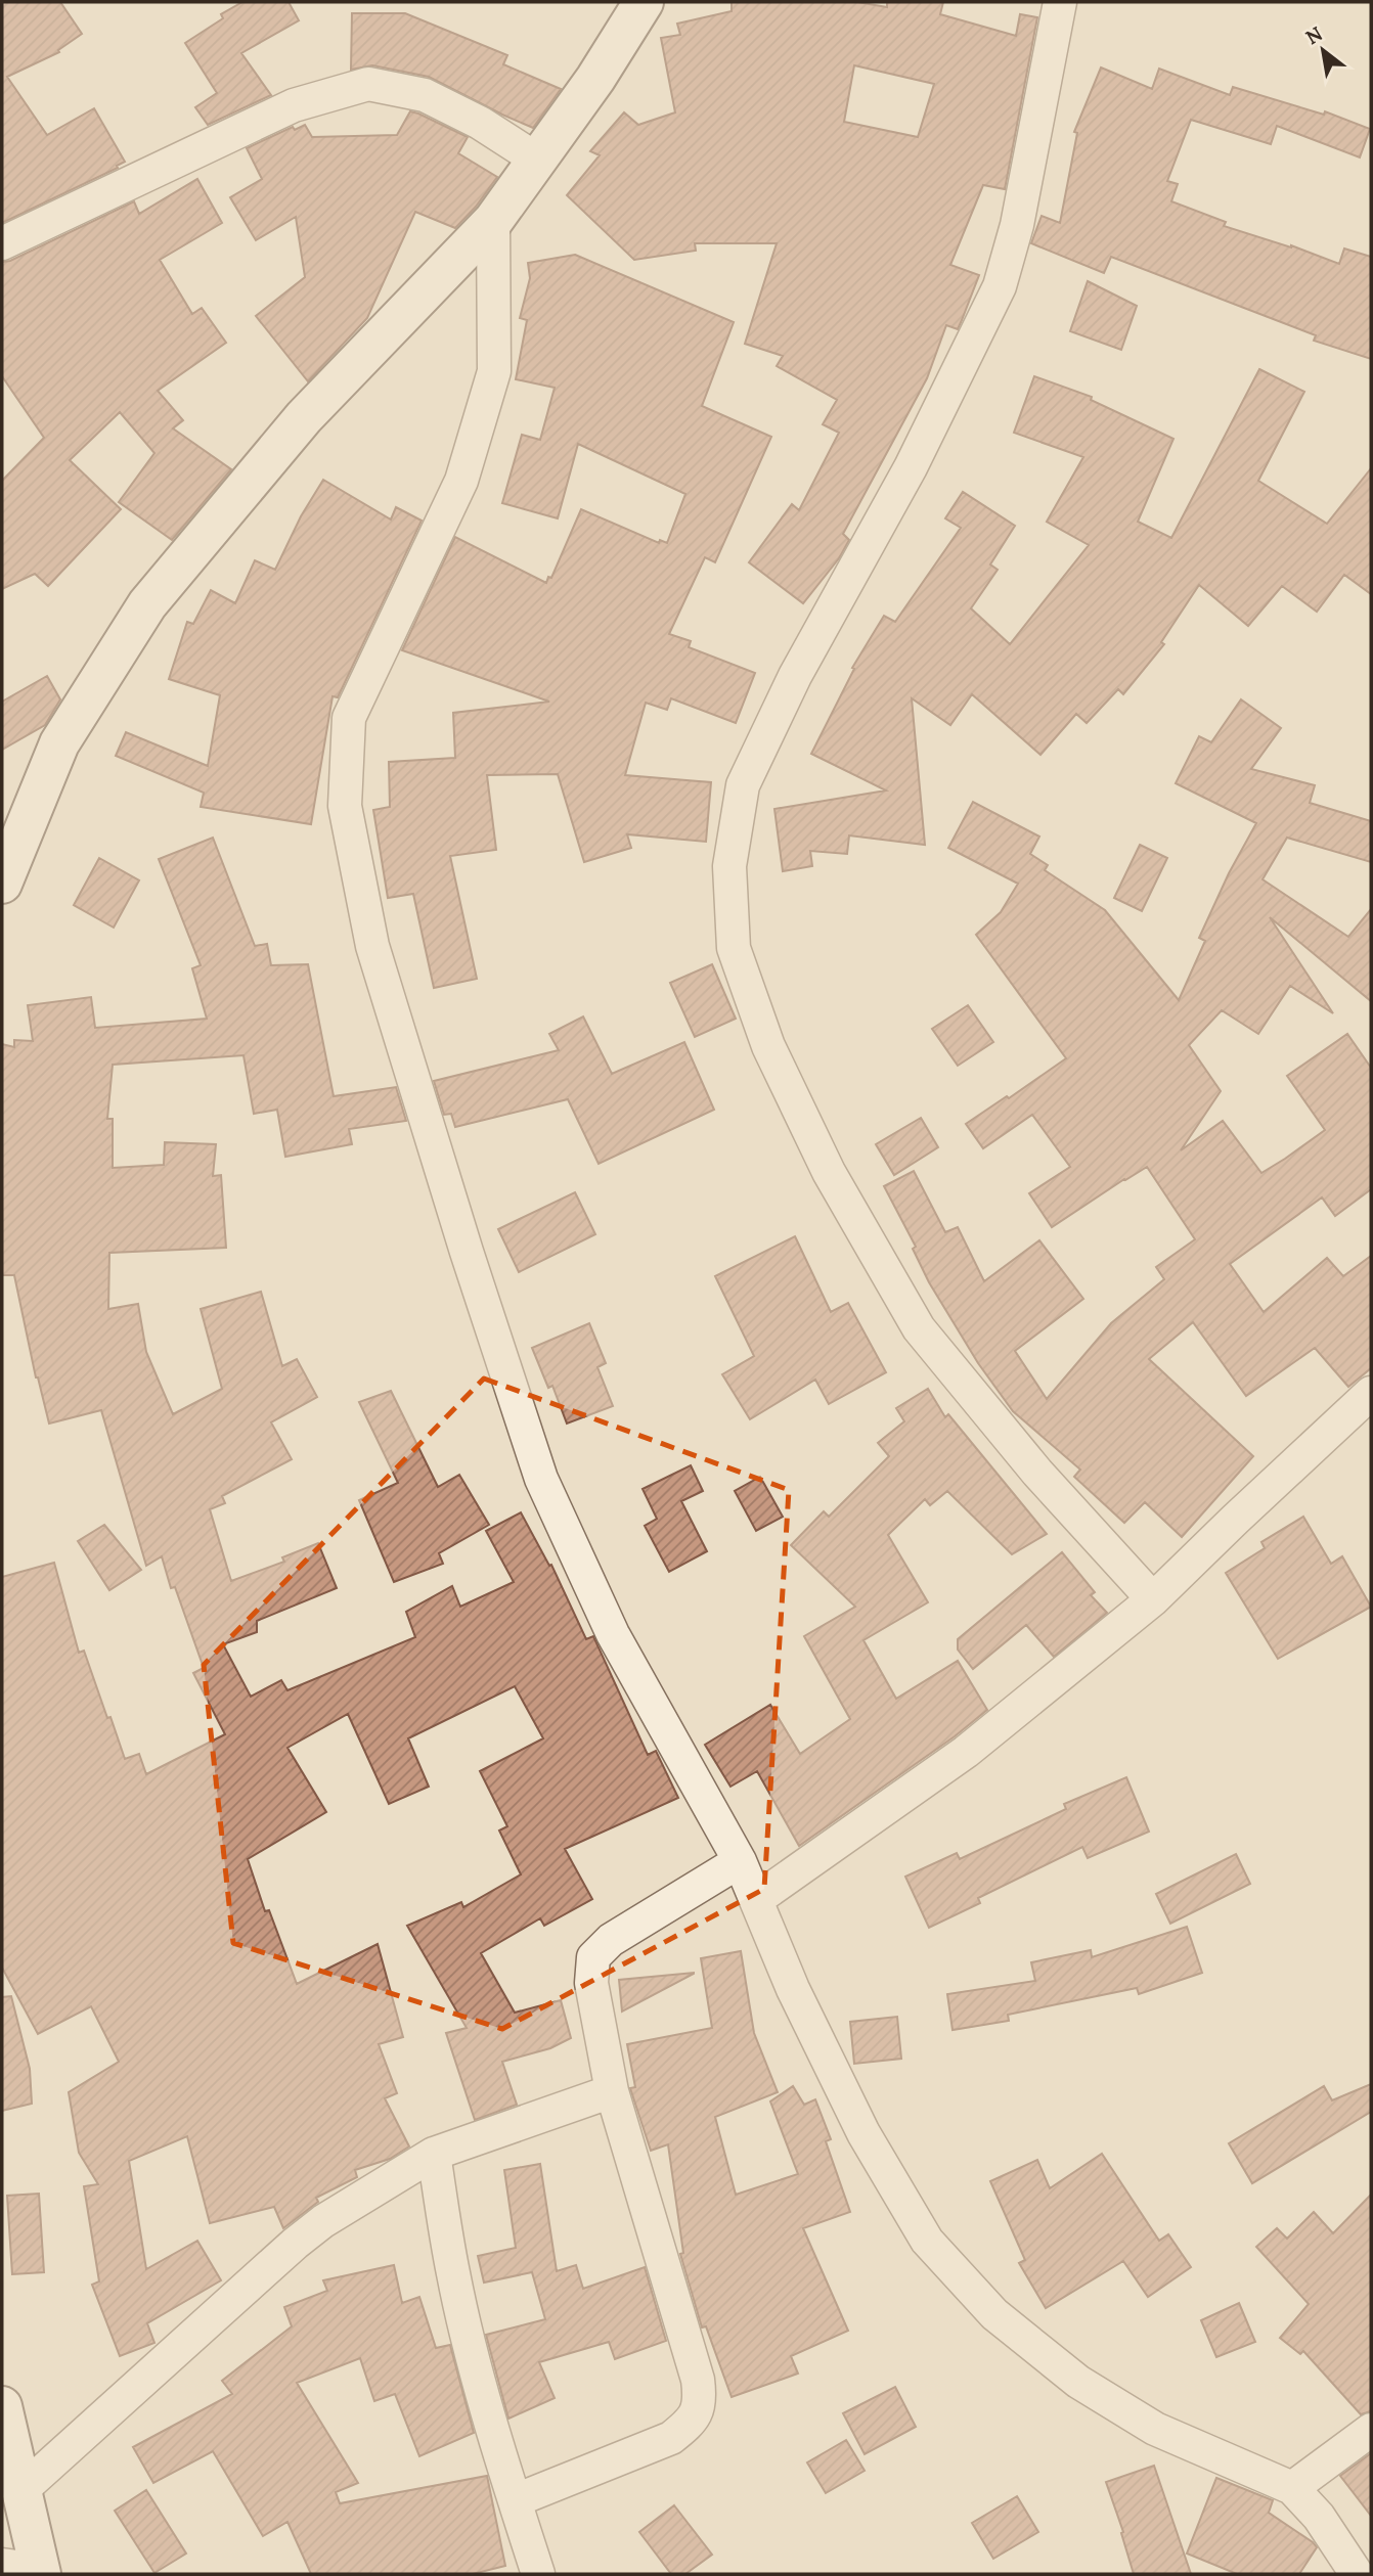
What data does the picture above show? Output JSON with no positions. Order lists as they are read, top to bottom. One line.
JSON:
{"north":"top left"}
